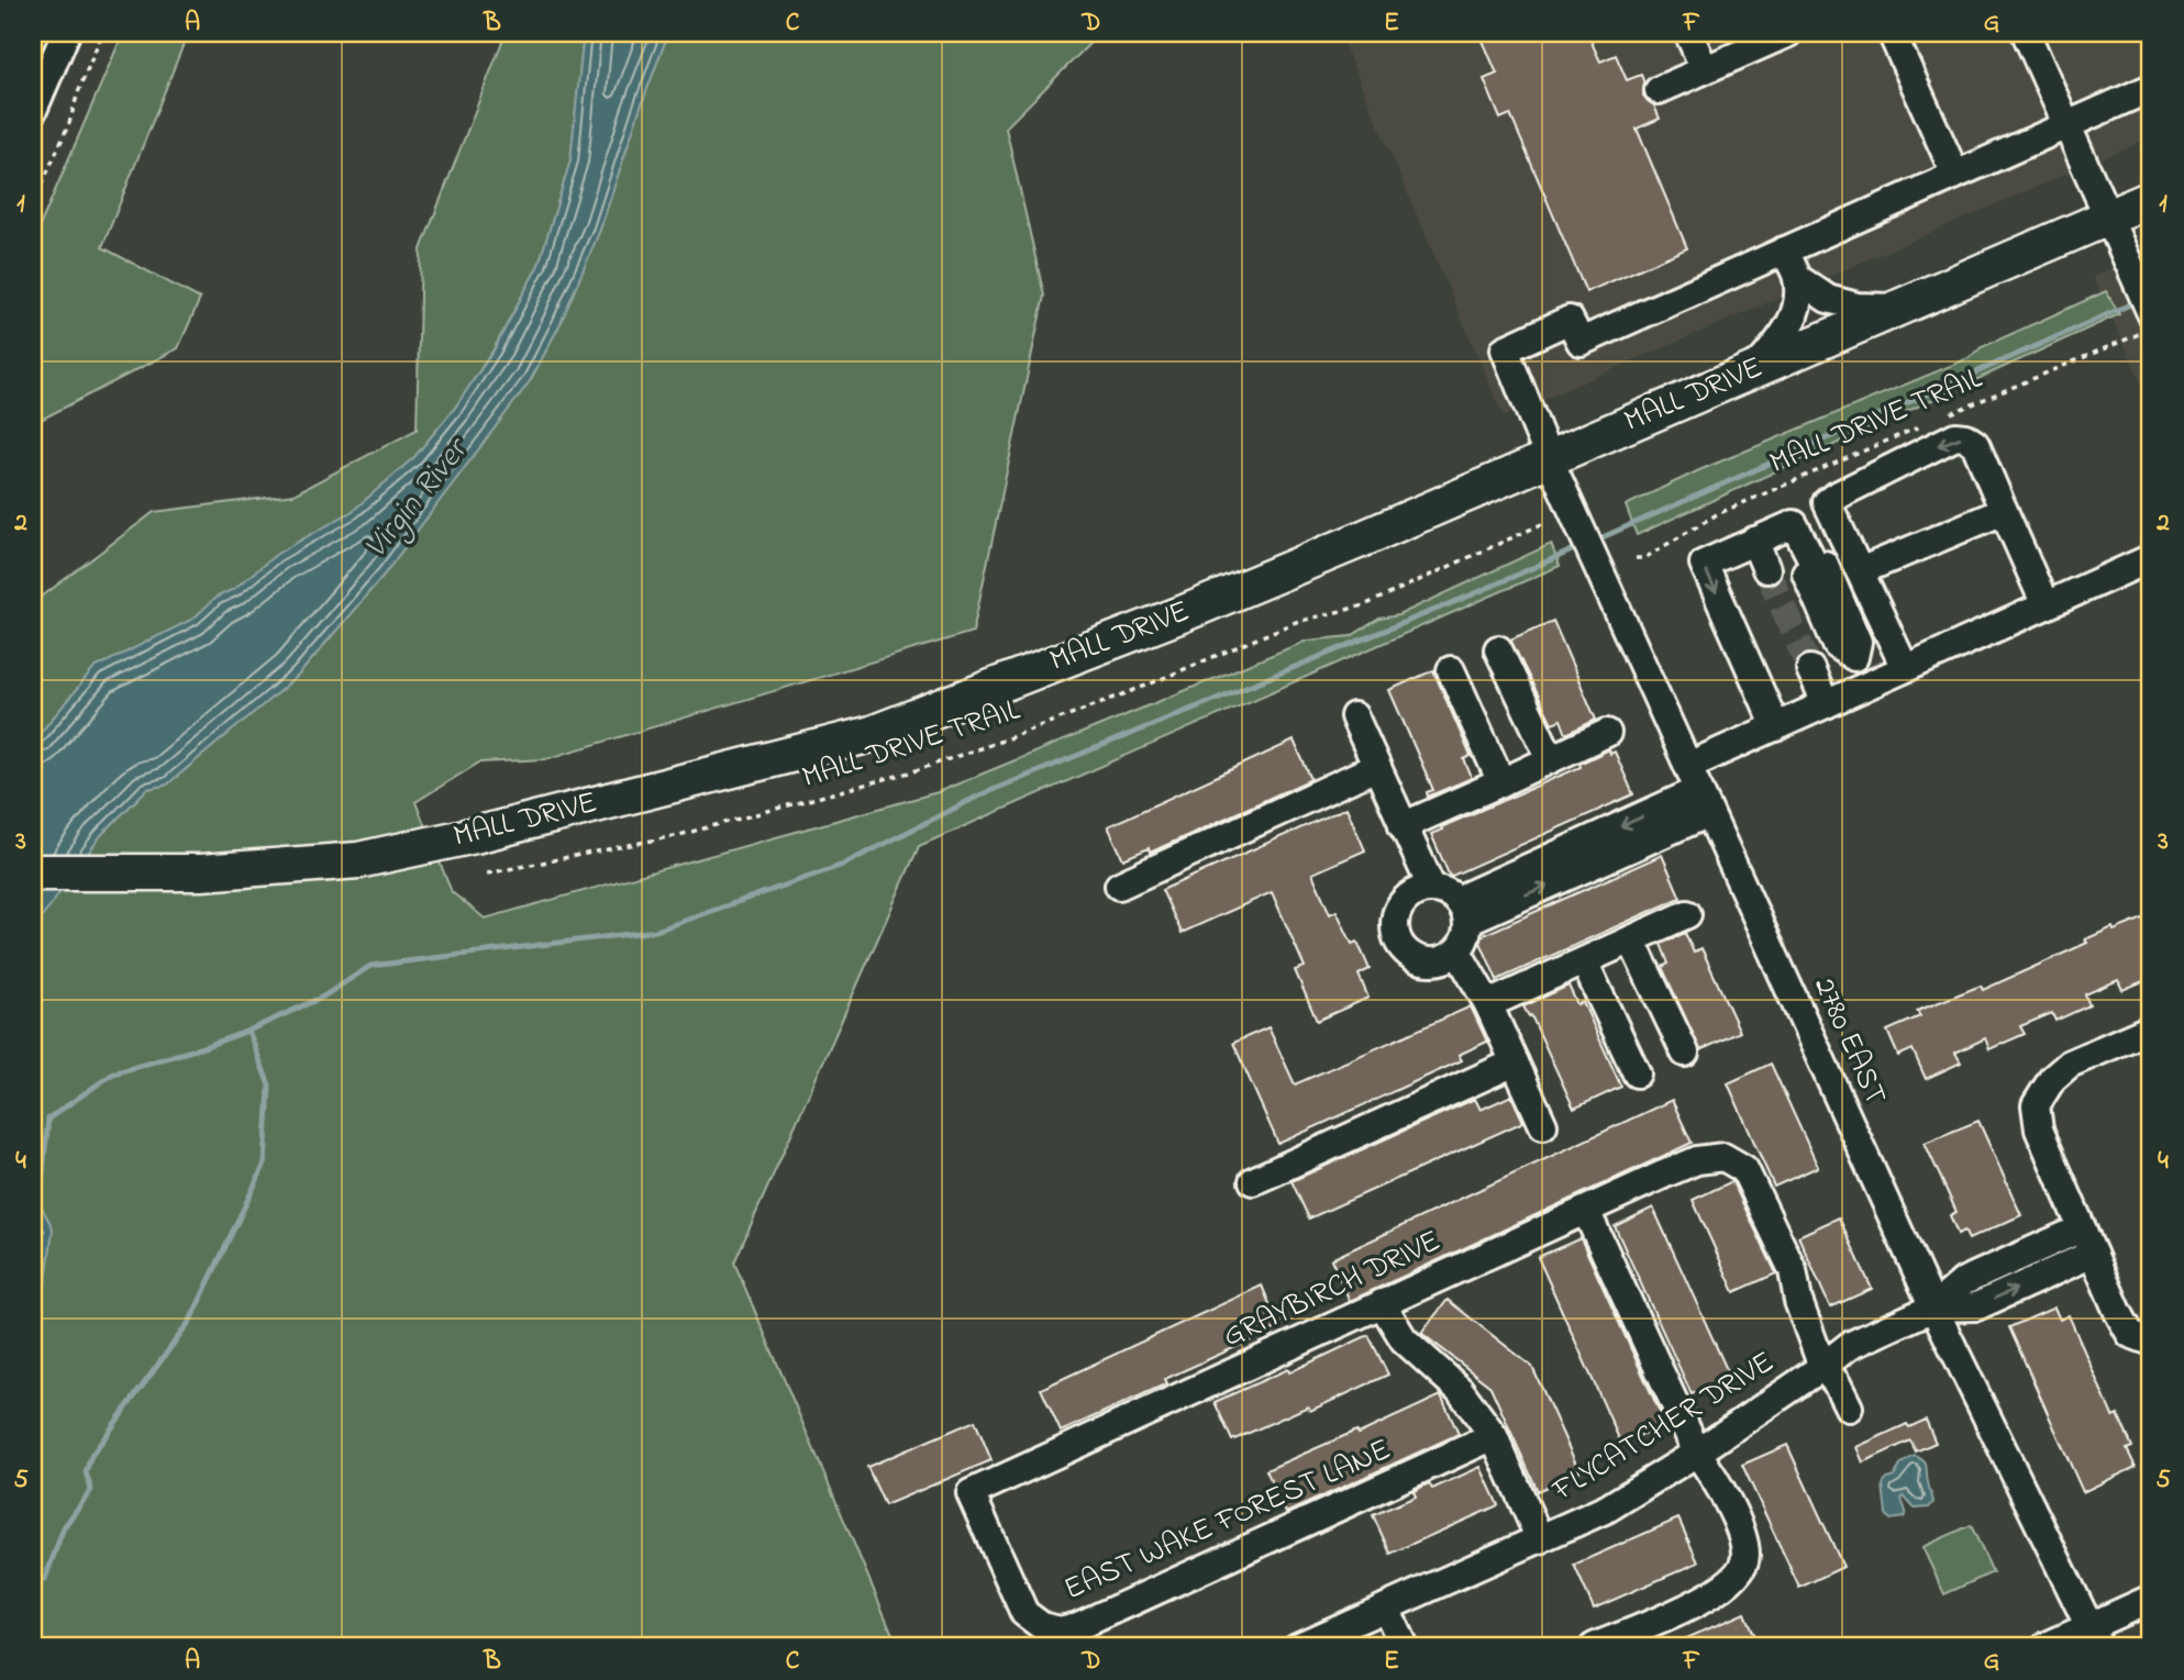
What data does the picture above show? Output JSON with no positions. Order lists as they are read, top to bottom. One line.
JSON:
{"streets":{"main road":["MALL DRIVE"],"street":["2780 EAST","GRAYBIRCH DRIVE","FLYCATCHER DRIVE","EAST WAKE FOREST LANE"],"path":["MALL DRIVE TRAIL"]},"crossings":[["MALL DRIVE","2780 EAST"],["2780 EAST","FLYCATCHER DRIVE"],["GRAYBIRCH DRIVE","FLYCATCHER DRIVE"],["GRAYBIRCH DRIVE","EAST WAKE FOREST LANE"]],"water":["Virgin River"],"grid":{"columns":["A","B","C","D","E","F","G"],"rows":["1","2","3","4","5"]}}
